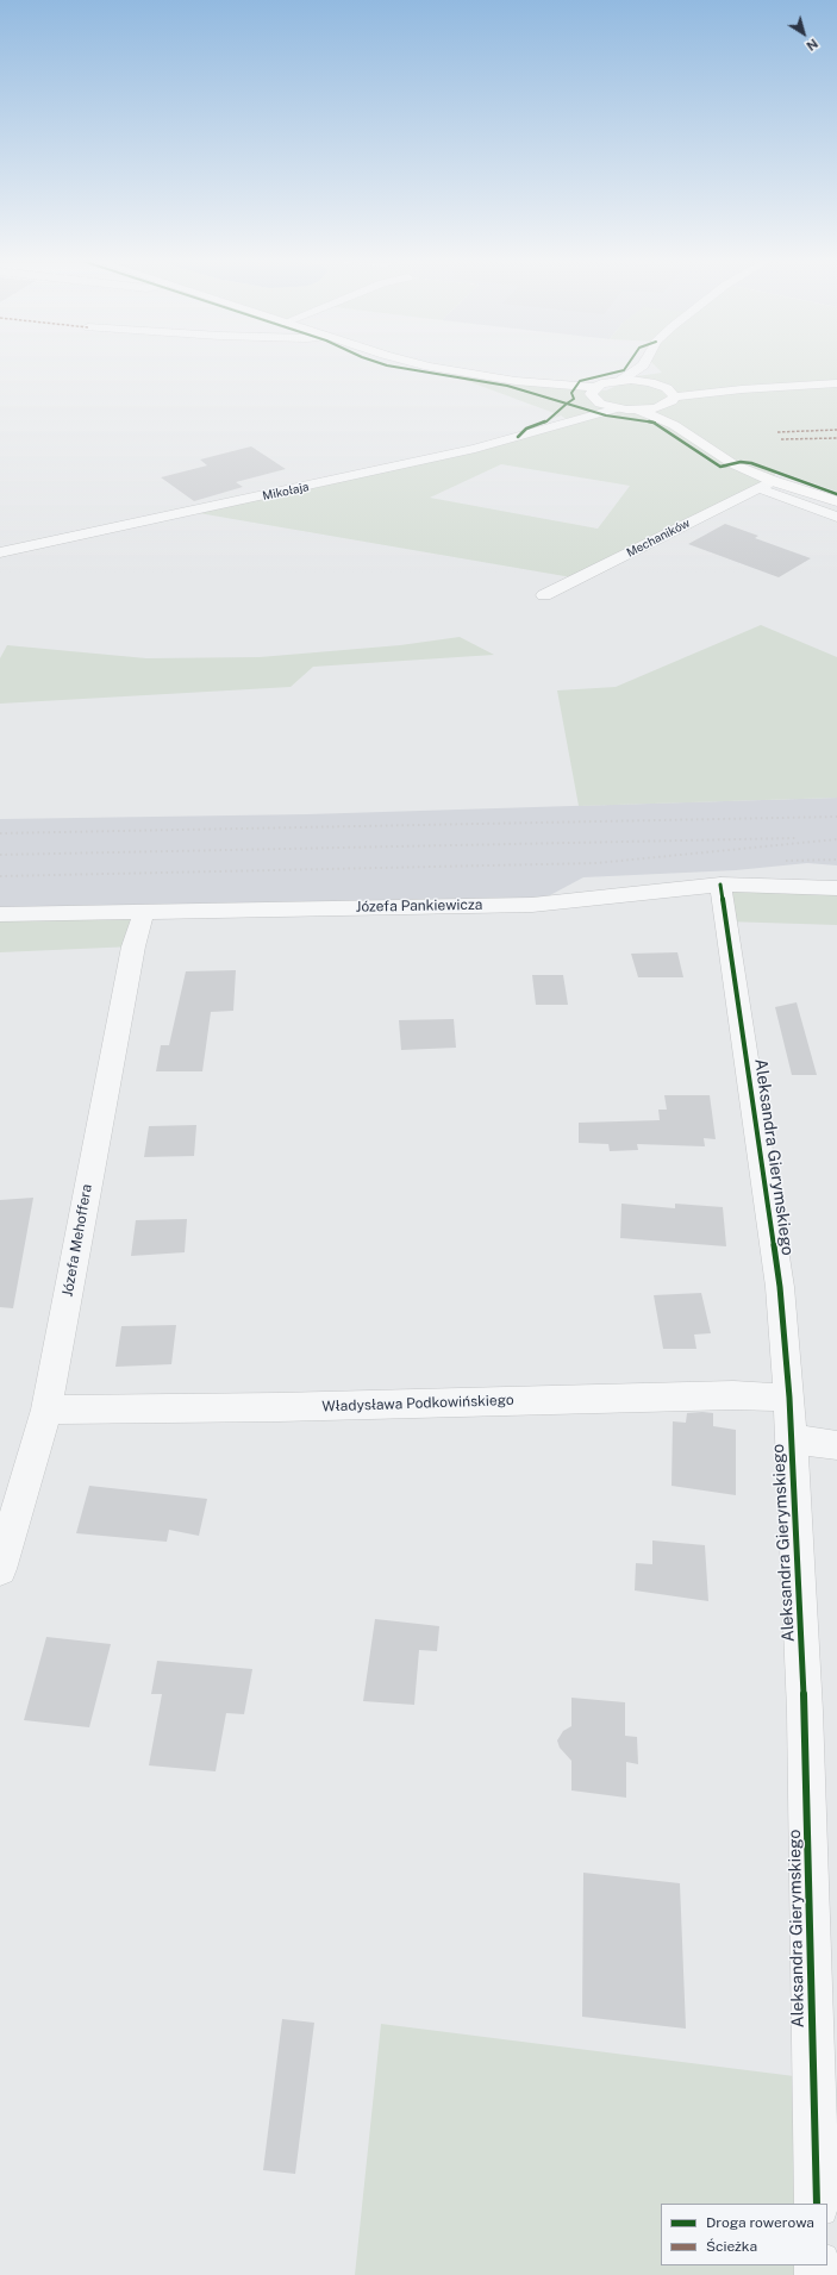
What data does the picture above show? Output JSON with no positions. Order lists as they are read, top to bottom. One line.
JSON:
{"streets":{"street":["Mikołaja","Mechaników","Józefa Pankiewicza","Aleksandra Gierymskiego","Józefa Mehoffera","Władysława Podkowińskiego"]},"crossings":[["Józefa Pankiewicza","Aleksandra Gierymskiego"],["Józefa Pankiewicza","Józefa Mehoffera"],["Aleksandra Gierymskiego","Władysława Podkowińskiego"],["Józefa Mehoffera","Władysława Podkowińskiego"]],"legend":["Droga rowerowa","Ścieżka"],"north":"bottom right"}
